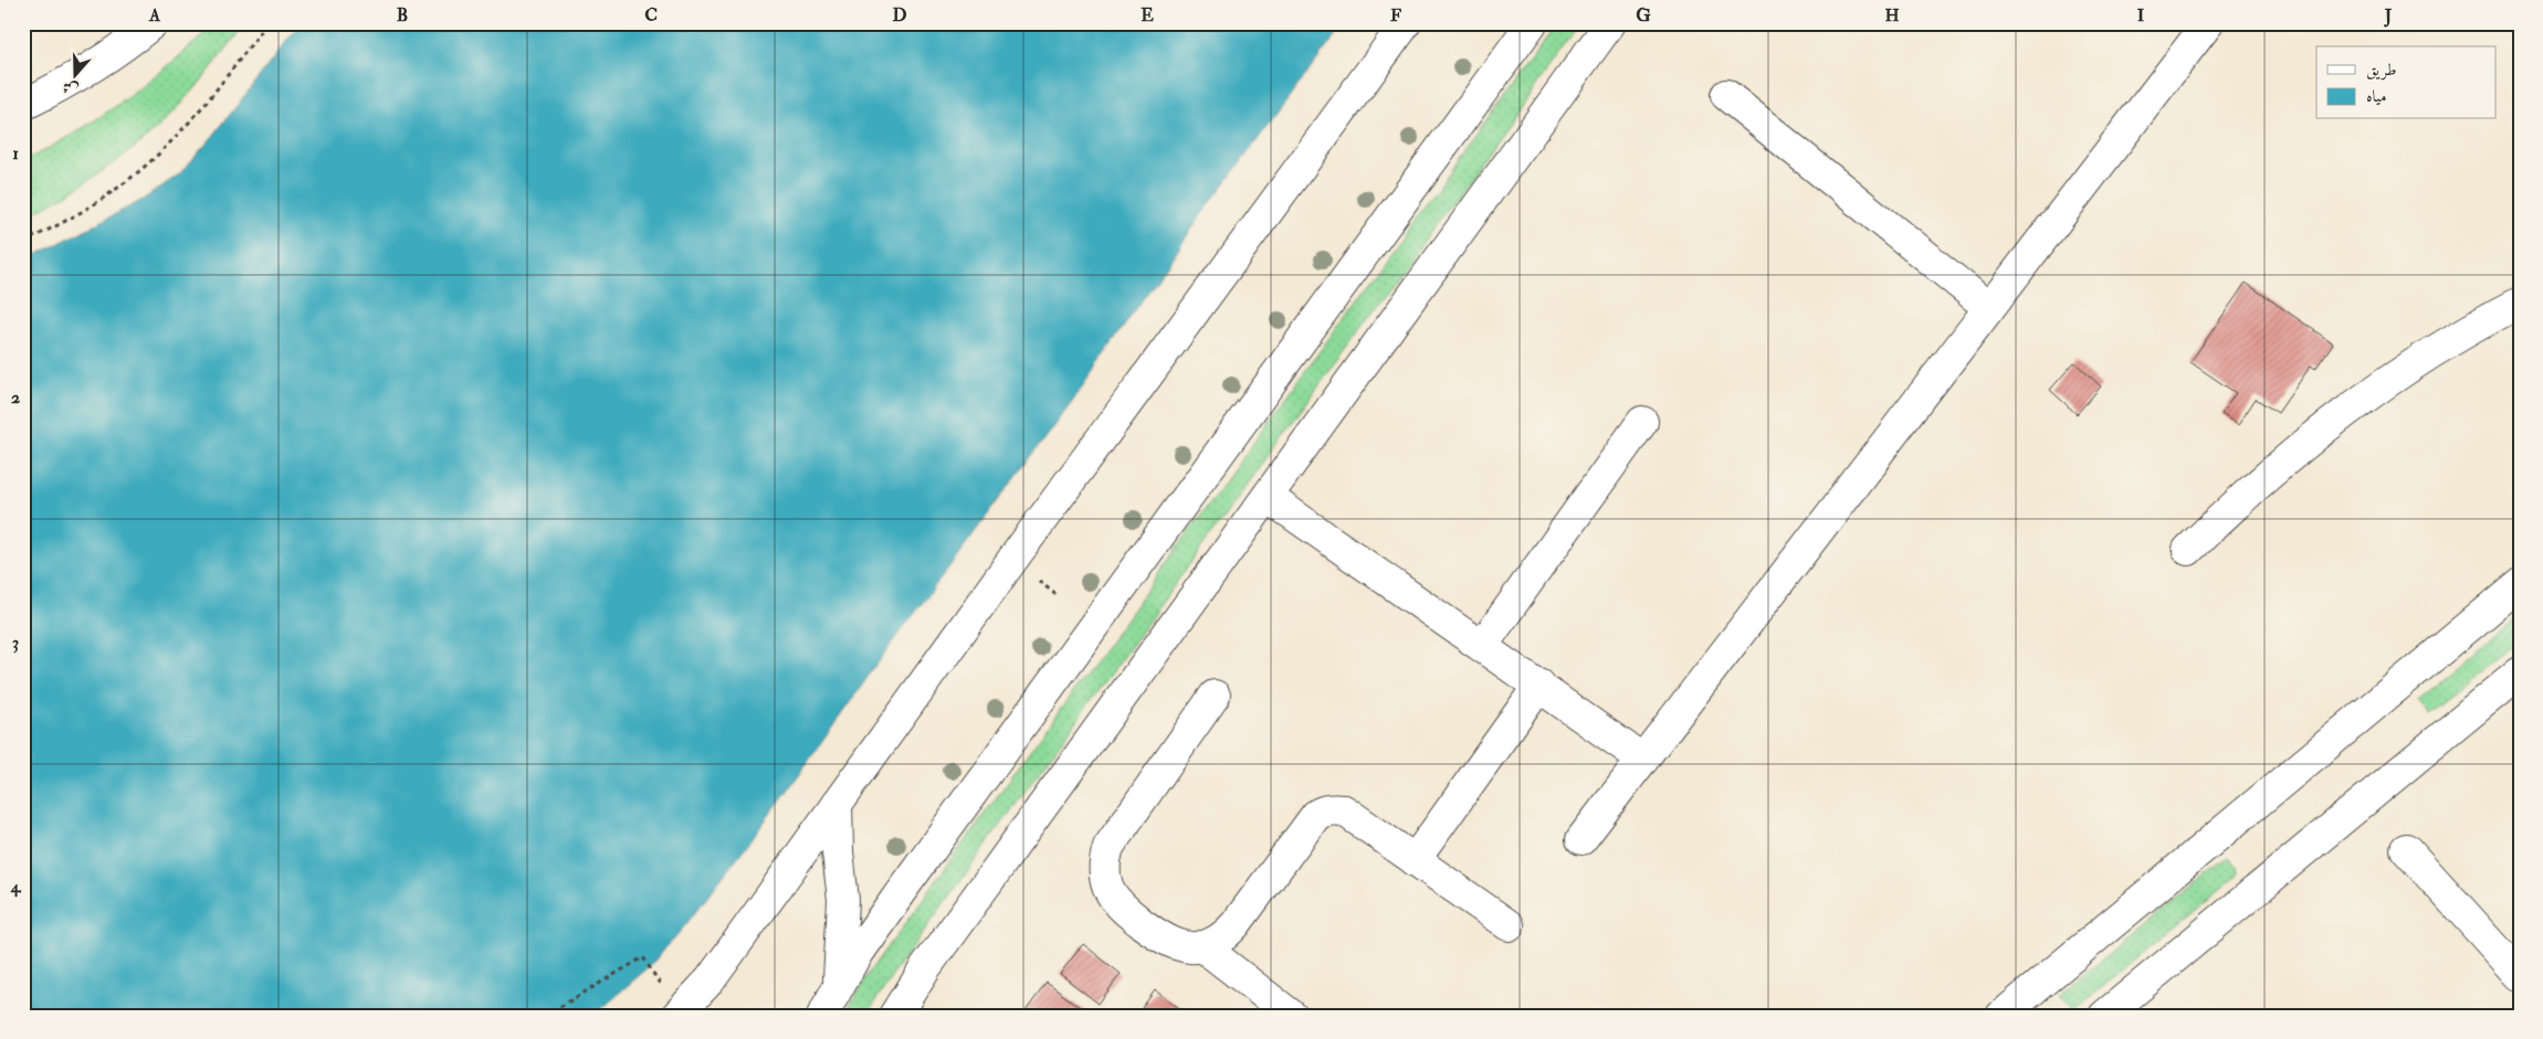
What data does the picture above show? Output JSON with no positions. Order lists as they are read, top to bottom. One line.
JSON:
{"legend":["طريق","مياه"],"north":"bottom","grid":{"columns":["A","B","C","D","E","F","G","H","I","J"],"rows":["1","2","3","4"]}}
